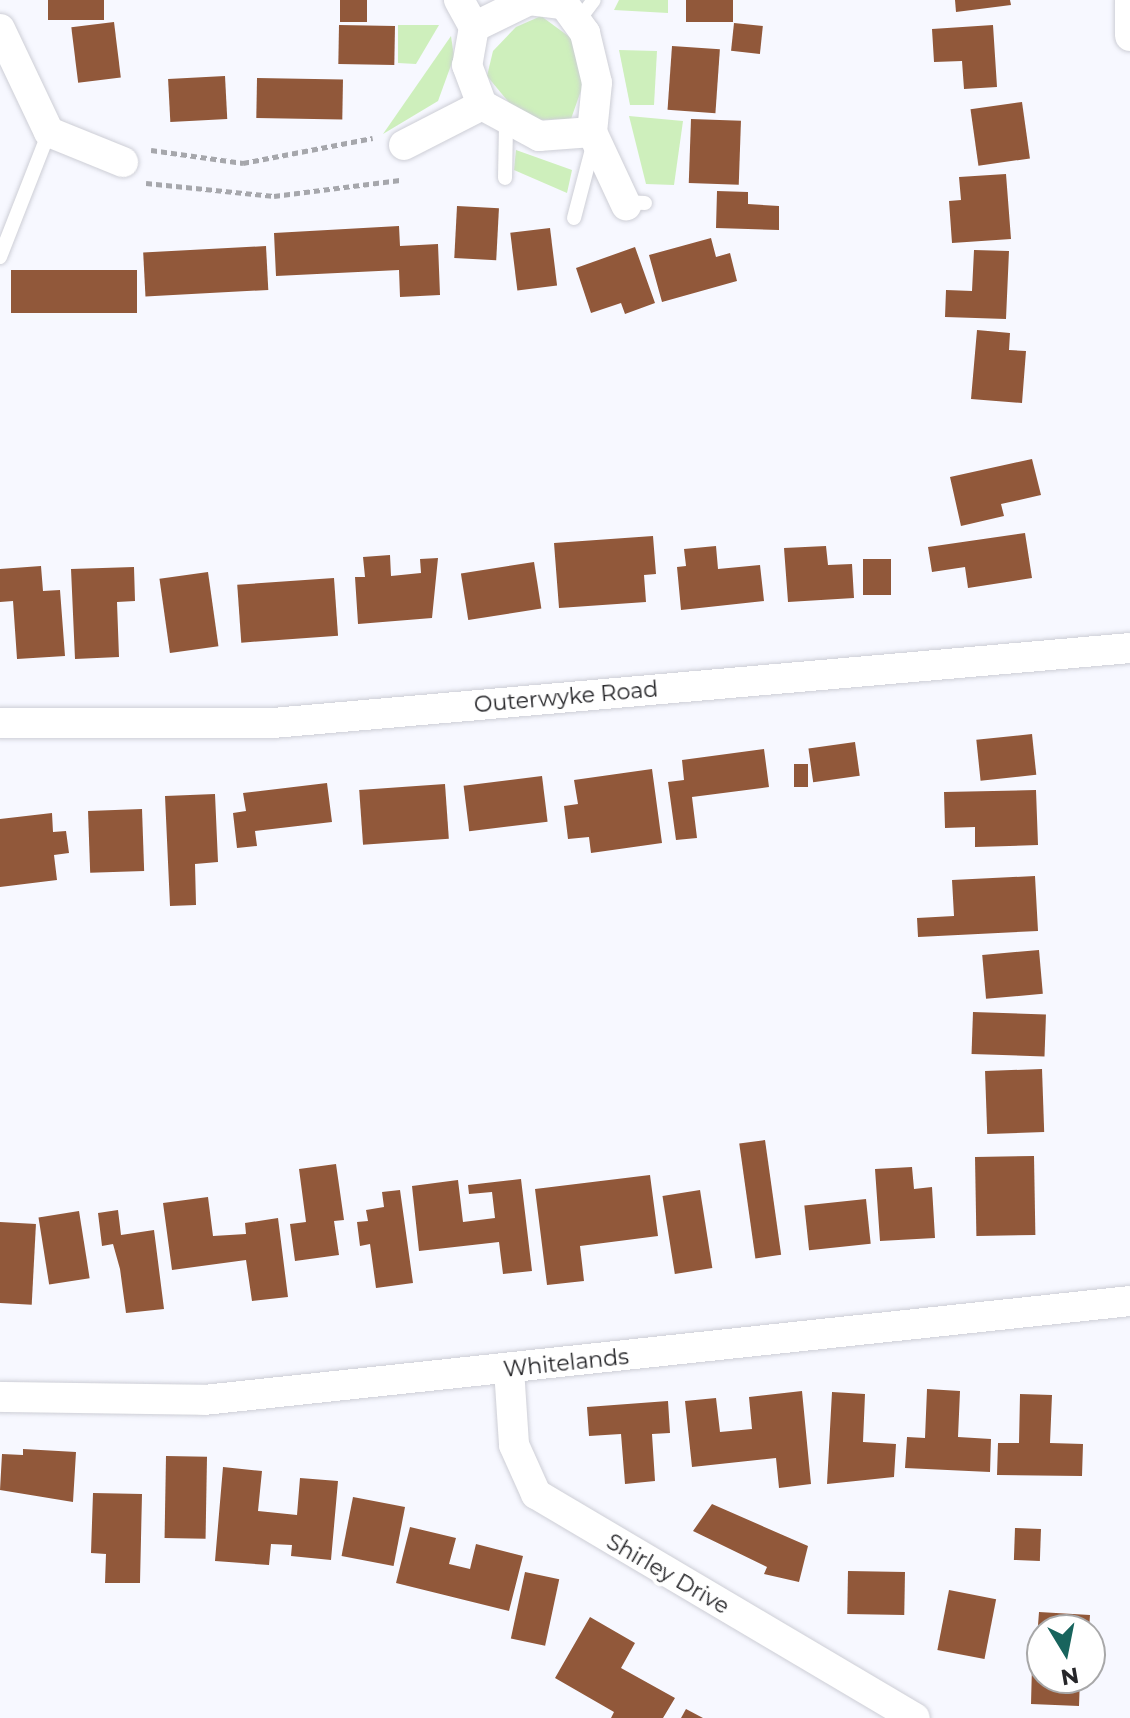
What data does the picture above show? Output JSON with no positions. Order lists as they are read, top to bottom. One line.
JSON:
{"streets":{"street":["Outerwyke Road","Whitelands","Shirley Drive"]},"crossings":[["Whitelands","Shirley Drive"]],"north":"bottom"}
